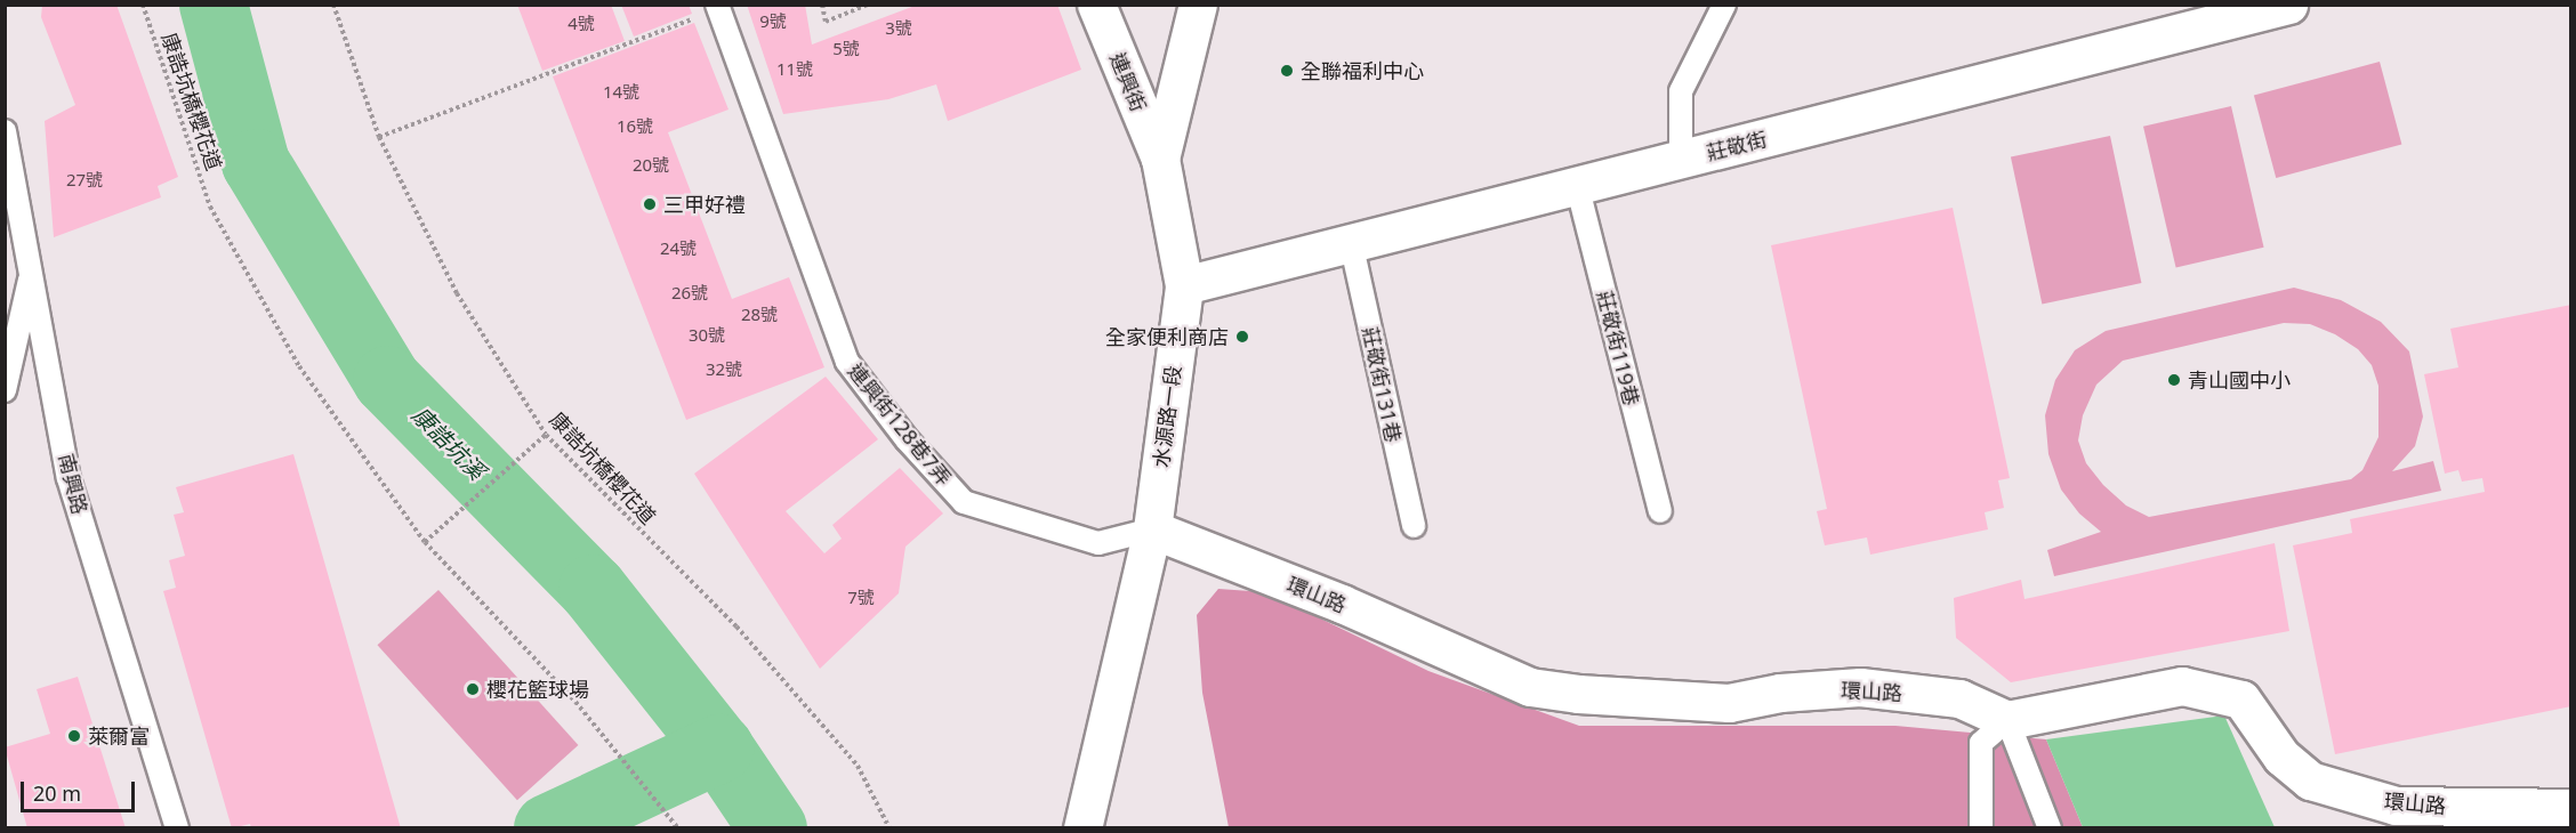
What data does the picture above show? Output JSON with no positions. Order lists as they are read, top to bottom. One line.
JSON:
{"streets":{"street":["連興街","莊敬街","水源路一段","環山路"],"lane":["莊敬街119巷","莊敬街131巷","連興街128巷7弄","南興路"],"path":["康誥坑橋櫻花道"]},"crossings":[["連興街","水源路一段"],["莊敬街","莊敬街119巷"],["莊敬街","莊敬街131巷"],["莊敬街","水源路一段"],["水源路一段","連興街128巷7弄"],["水源路一段","環山路"],["連興街128巷7弄","環山路"]],"water":["康誥坑溪"],"places":["全聯福利中心","三甲好禮","全家便利商店","青山國中小","櫻花籃球場","萊爾富"],"house_numbers":["9號","4號","3號","5號","11號","14號","16號","20號","27號","24號","26號","28號","30號","32號","7號"],"scale_bar":"20 m"}
